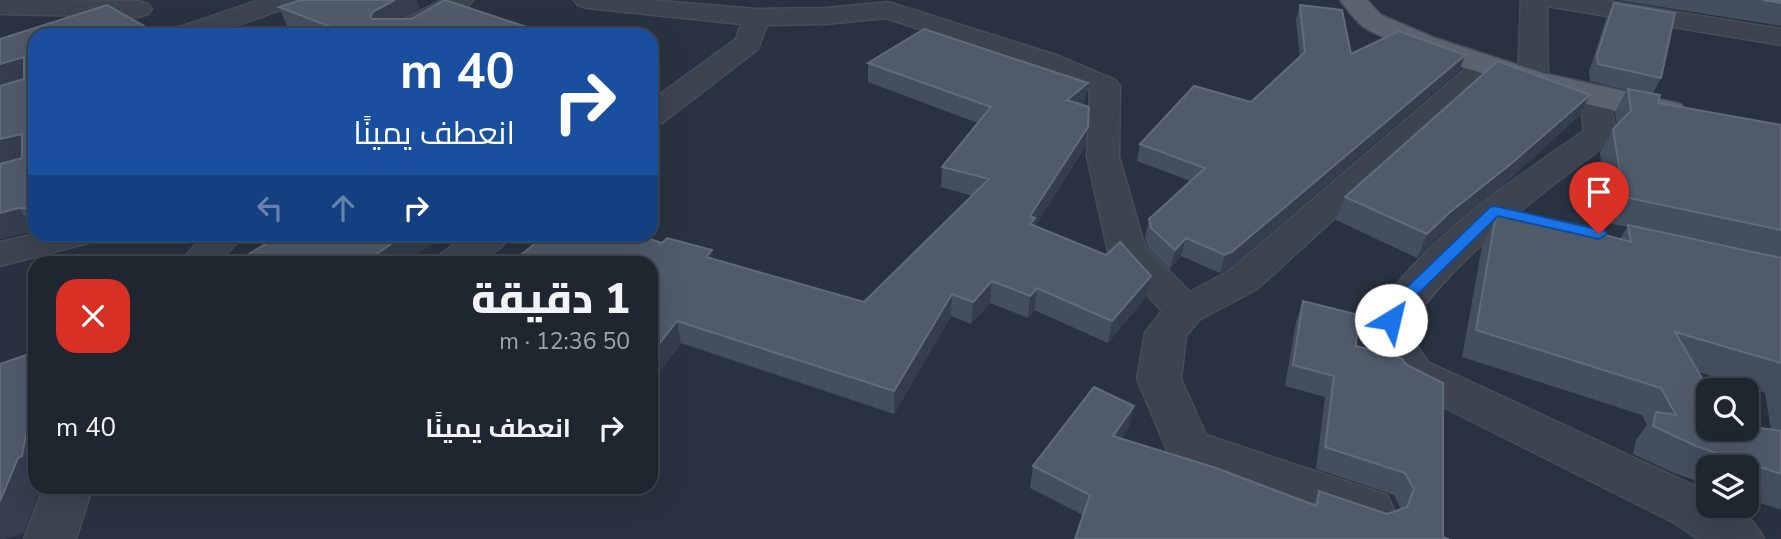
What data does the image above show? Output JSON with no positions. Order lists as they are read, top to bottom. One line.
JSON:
{"page":{"turn":["40 m","انعطف يمينًا"],"heading":["1 دقيقة","50 m · 12:36"],"list":[{"name":"انعطف يمينًا","value":"40 m"}]}}
